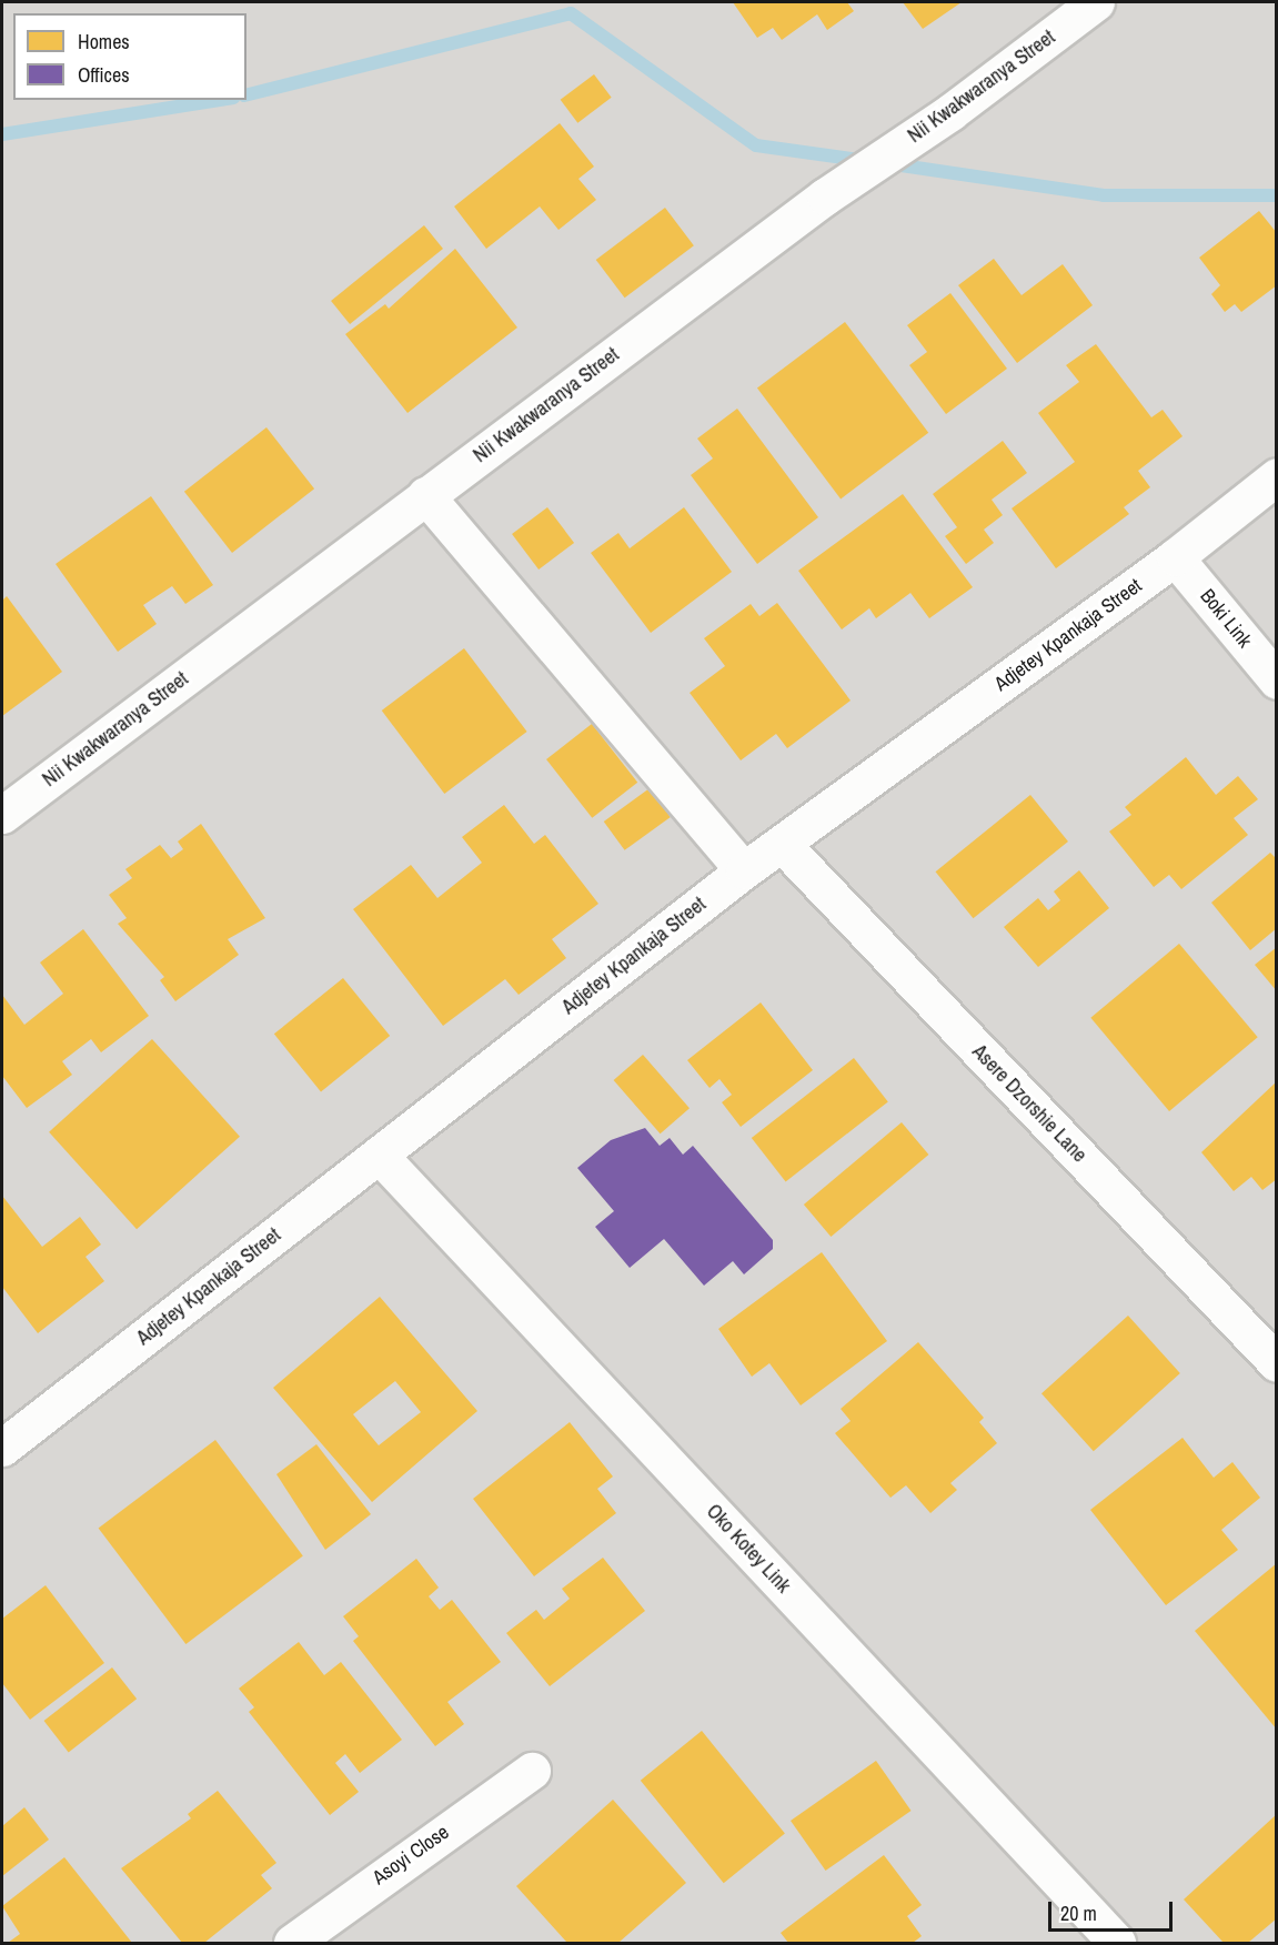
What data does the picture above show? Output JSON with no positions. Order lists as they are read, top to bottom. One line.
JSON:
{"streets":{"street":["Nii Kwakwaranya Street","Boki Link","Adjetey Kpankaja Street","Asere Dzorshie Lane","Oko Kotey Link","Asoyi Close"]},"crossings":[["Boki Link","Adjetey Kpankaja Street"],["Adjetey Kpankaja Street","Asere Dzorshie Lane"],["Adjetey Kpankaja Street","Oko Kotey Link"]],"legend":["Homes","Offices"],"scale_bar":"20 m"}
